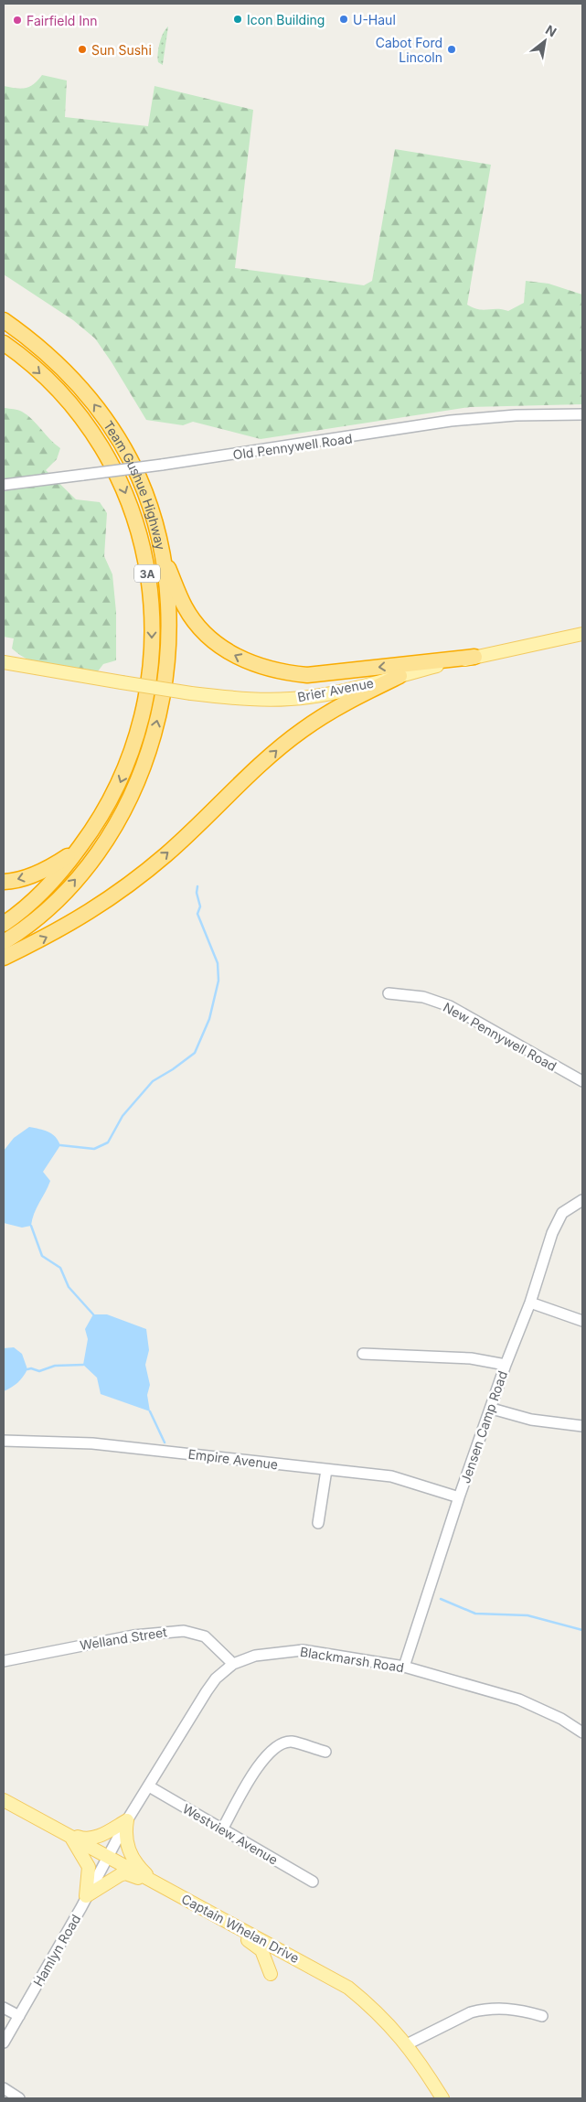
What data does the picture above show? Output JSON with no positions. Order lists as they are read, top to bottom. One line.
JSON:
{"streets":{"highway":["Team Gushue Highway","3A"],"main road":["Brier Avenue","Captain Whelan Drive"],"street":["Old Pennywell Road","New Pennywell Road","Jensen Camp Road","Empire Avenue","Welland Street","Blackmarsh Road","Westview Avenue","Hamlyn Road"]},"crossings":[["Jensen Camp Road","Empire Avenue"],["Jensen Camp Road","Blackmarsh Road"],["Welland Street","Blackmarsh Road"],["Blackmarsh Road","Westview Avenue"],["Blackmarsh Road","Captain Whelan Drive"],["Blackmarsh Road","Hamlyn Road"],["Captain Whelan Drive","Hamlyn Road"]],"places":["Icon Building","U-Haul","Fairfield Inn","Sun Sushi","Cabot Ford Lincoln"],"north":"top right"}
